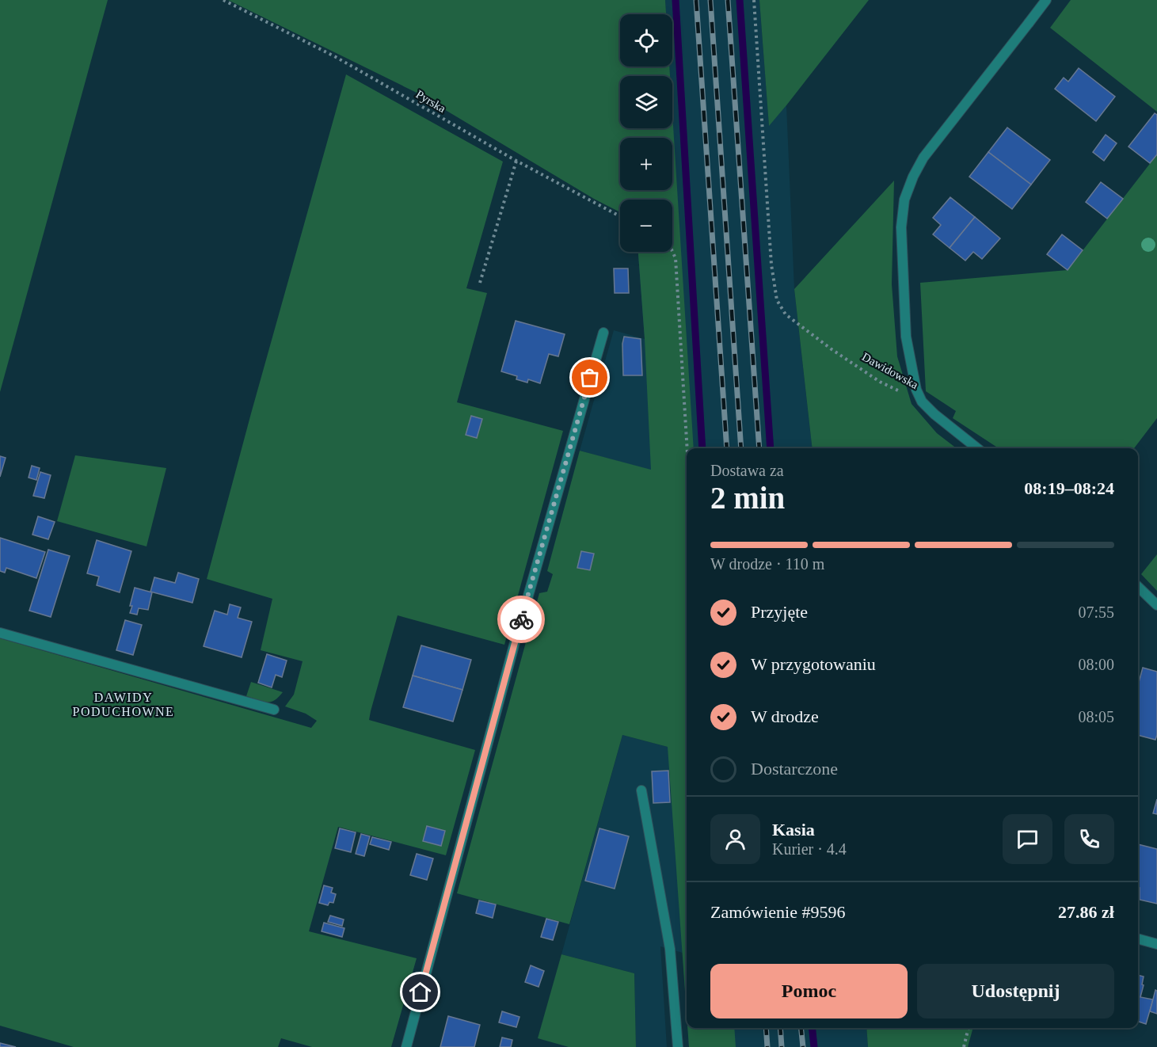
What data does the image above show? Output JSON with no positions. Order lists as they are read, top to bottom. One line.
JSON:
{"streets":{"street":["Dawidowska"],"path":["Pyrska"]},"districts":["DAWIDY PODUCHOWNE"],"page":{"map_buttons":["+","−"],"heading":["2 min","Dostawa za","08:19–08:24"],"panel":["Kasia","Kurier · 4.4","Zamówienie #9596","27.86 zł"],"bar":"W drodze · 110 m","list":[["Przyjęte","07:55"],["W przygotowaniu","08:00"],["W drodze","08:05"],"Dostarczone"],"buttons":["Pomoc","Udostępnij"]}}
